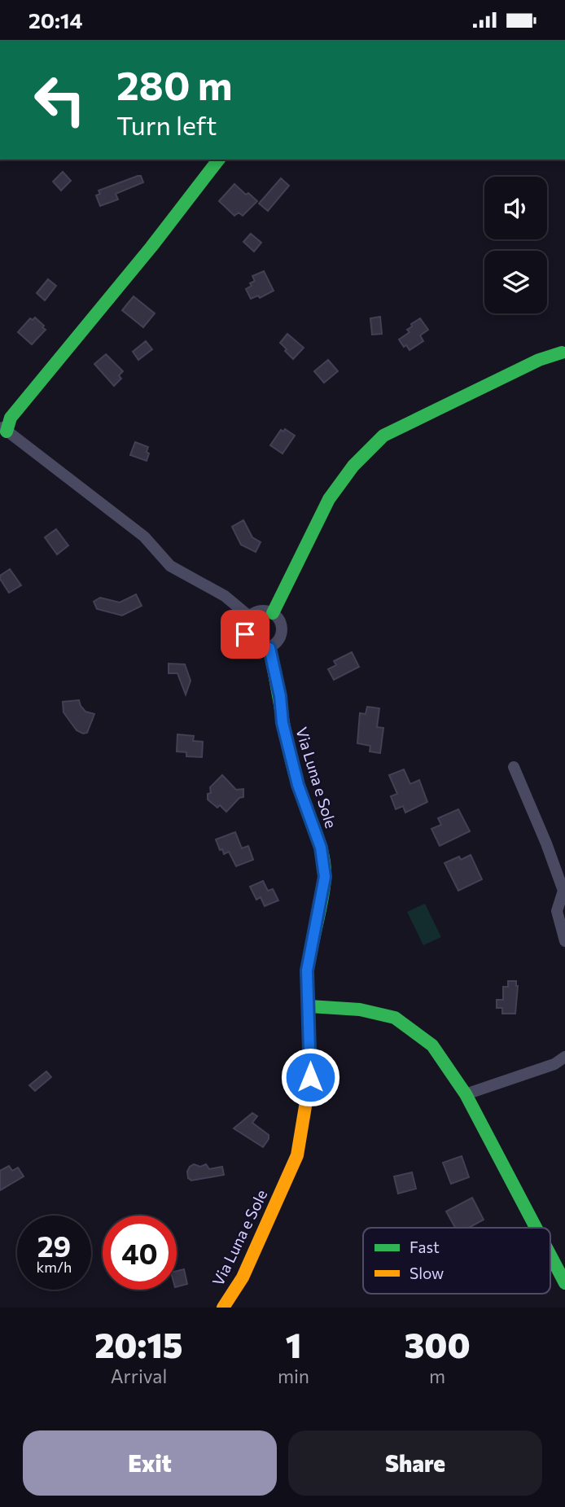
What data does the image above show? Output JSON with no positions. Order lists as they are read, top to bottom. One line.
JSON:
{"streets":{"street":["Via Luna e Sole"]},"legend":["Fast","Slow"],"page":{"status":"20:14","turn":["280 m","Turn left"],"speed":"29 km/h","limit":"40","eta":["20:15","Arrival","1","min","300","m"],"buttons":["Exit","Share"]}}
